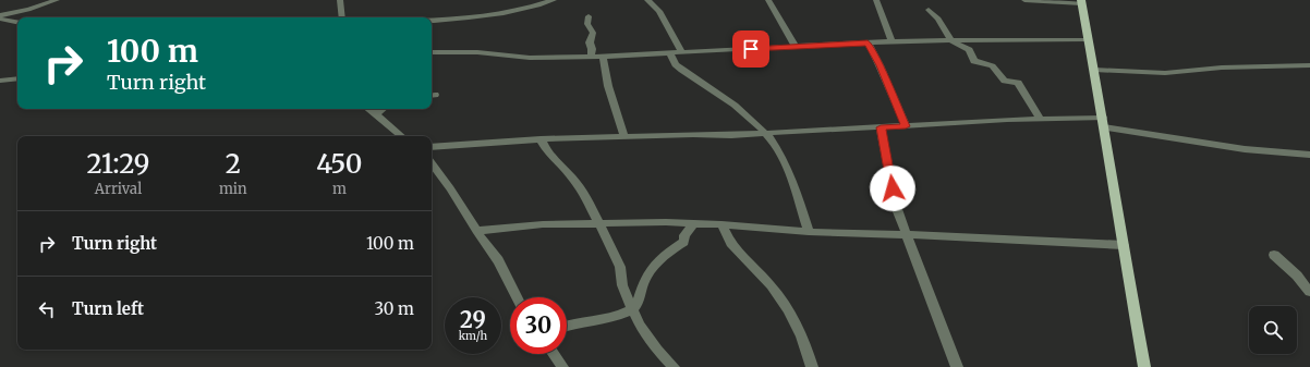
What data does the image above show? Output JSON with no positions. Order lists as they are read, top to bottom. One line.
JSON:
{"page":{"turn":["100 m","Turn right"],"eta":["21:29","Arrival","2","min","450","m"],"list":[{"name":"Turn right","value":"100 m"},{"name":"Turn left","value":"30 m"}],"speed":"29 km/h","limit":"30"}}
